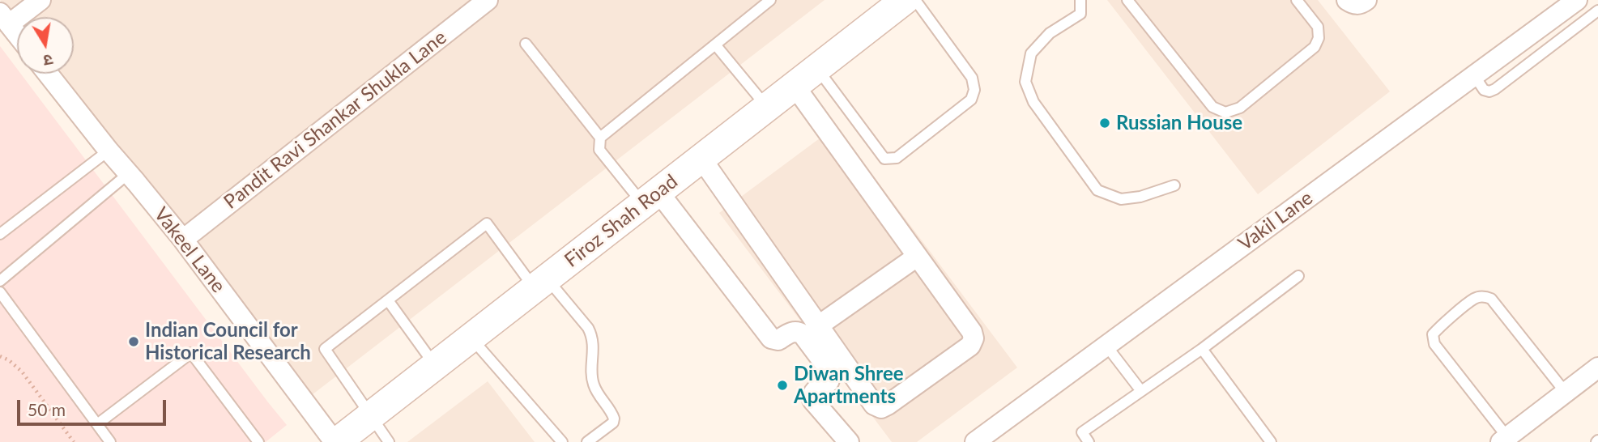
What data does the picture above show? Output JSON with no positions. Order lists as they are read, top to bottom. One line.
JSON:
{"streets":{"main road":["Firoz Shah Road"],"street":["Pandit Ravi Shankar Shukla Lane","Vakil Lane","Vakeel Lane"]},"crossings":[["Pandit Ravi Shankar Shukla Lane","Vakeel Lane"],["Firoz Shah Road","Vakeel Lane"]],"places":["Russian House","Indian Council for Historical Research","Diwan Shree Apartments"],"scale_bar":"50 m","north":"bottom"}
